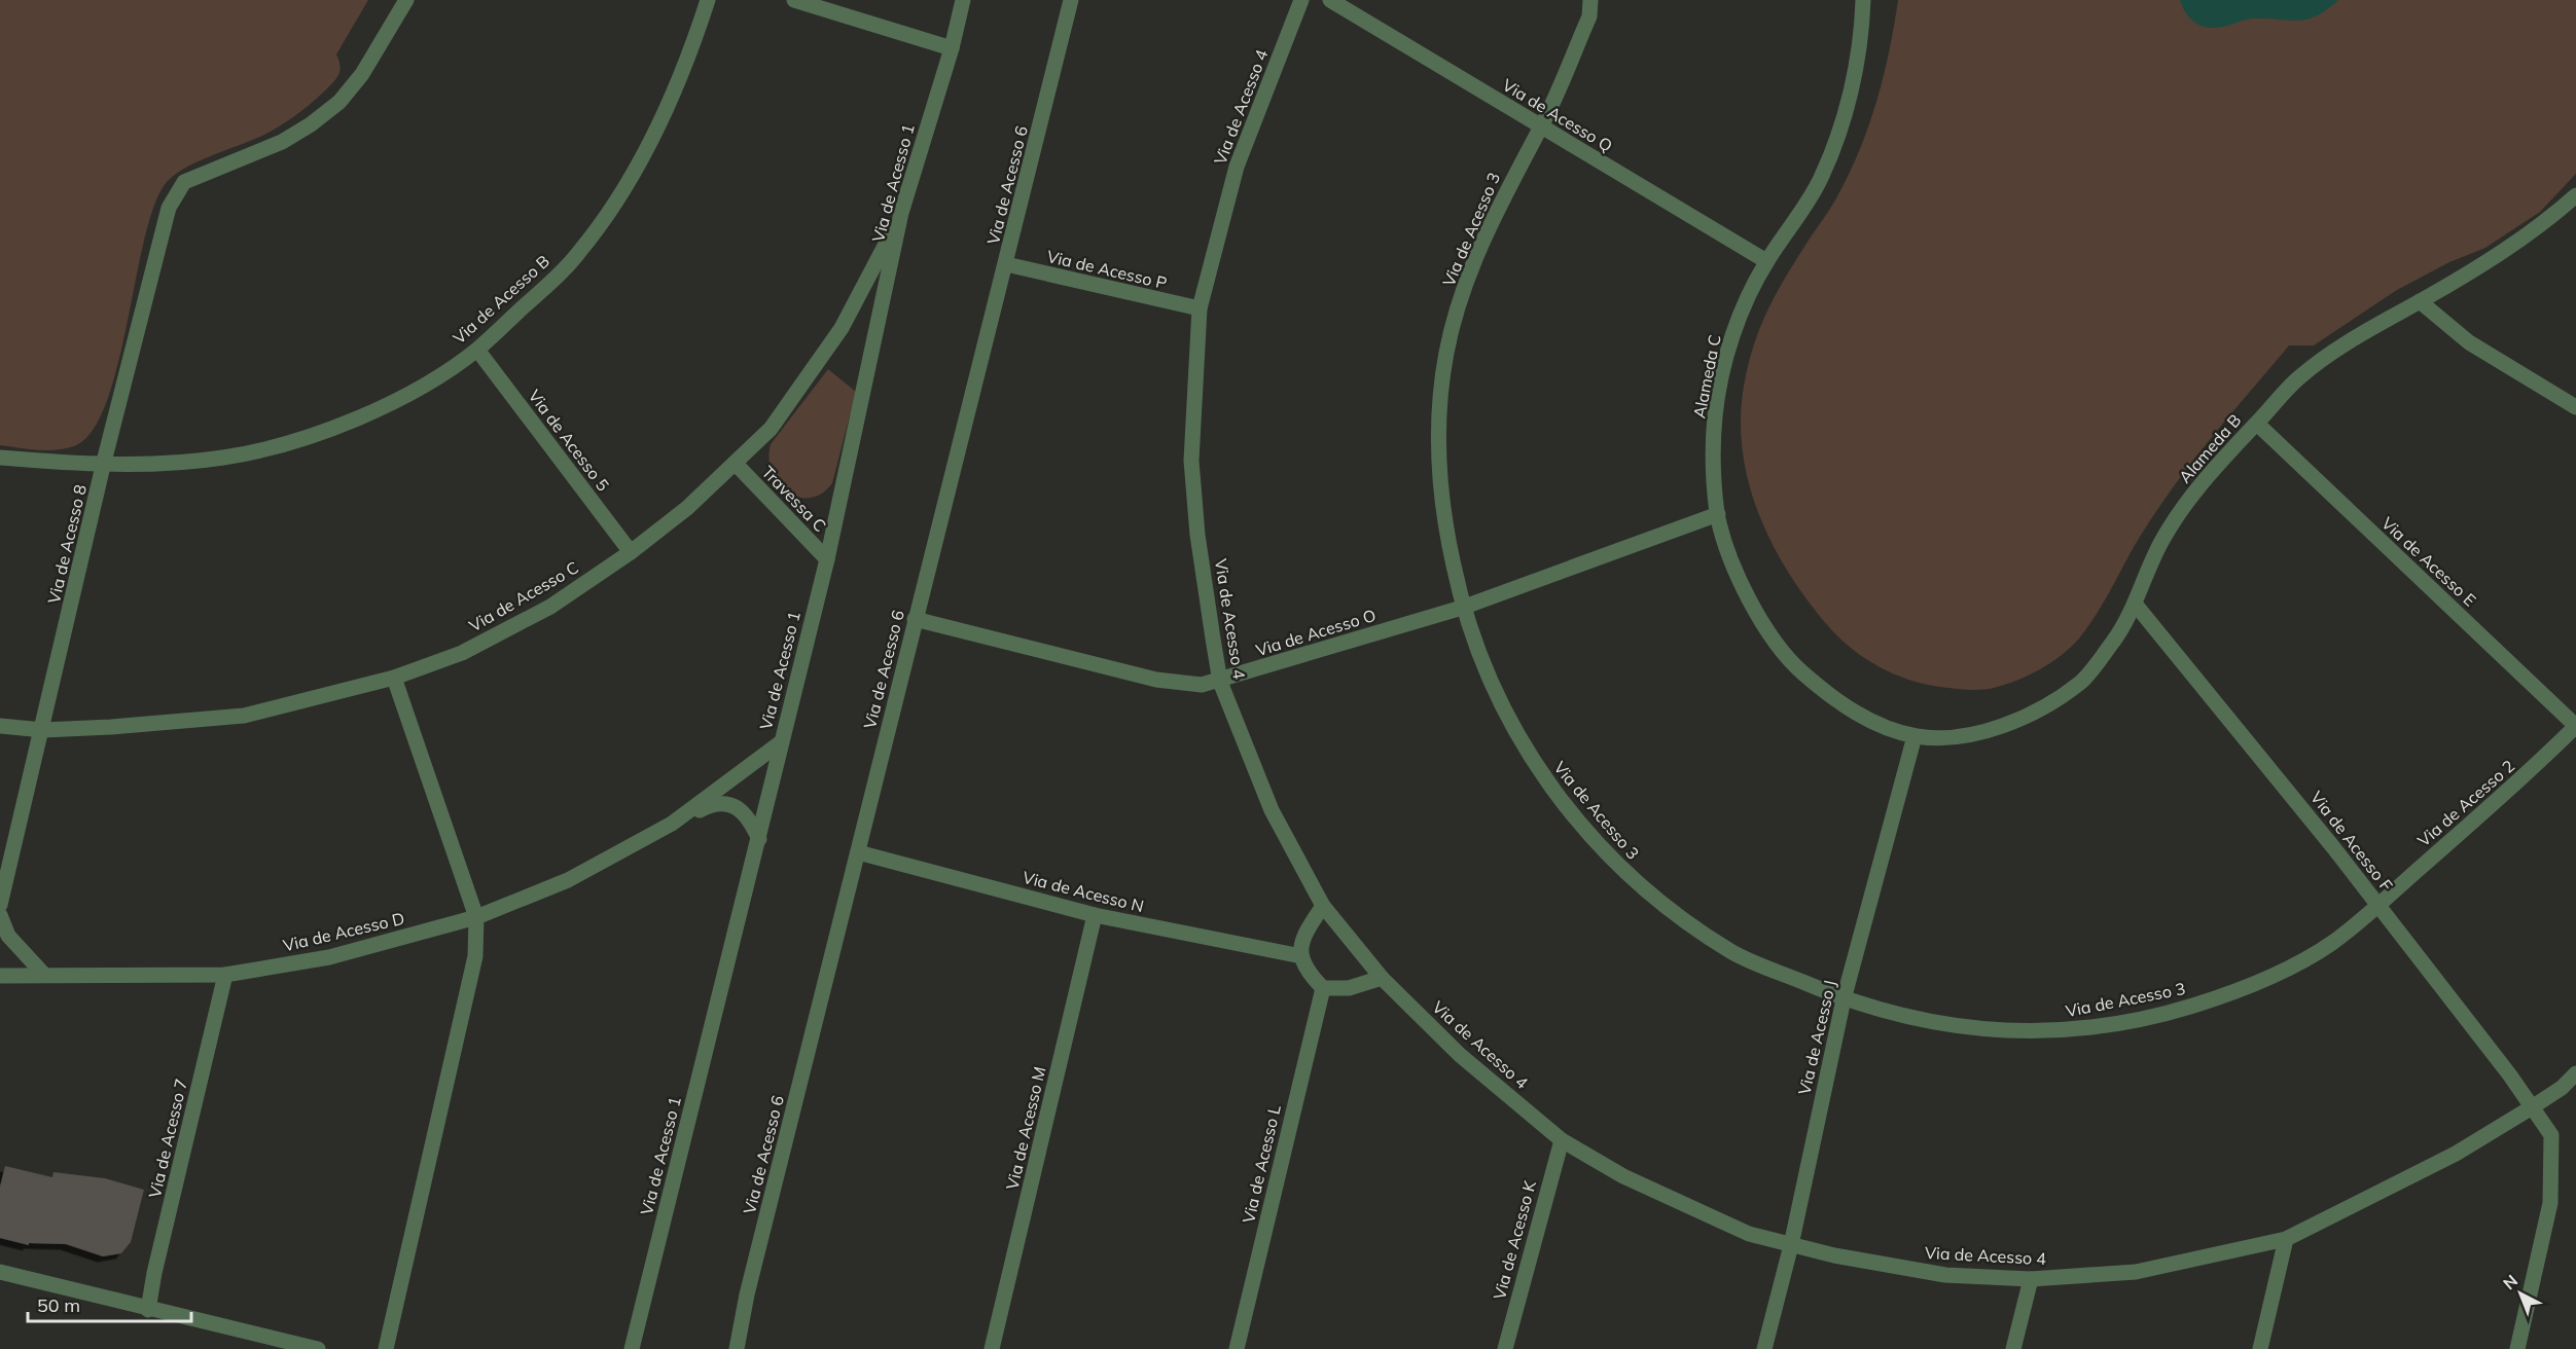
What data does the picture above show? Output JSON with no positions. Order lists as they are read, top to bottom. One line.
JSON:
{"streets":{"street":["Via de Acesso 4","Via de Acesso Q","Via de Acesso 1","Via de Acesso 6","Via de Acesso 3","Via de Acesso P","Via de Acesso B","Alameda C","Via de Acesso 5","Alameda B","Travessa C","Via de Acesso 8","Via de Acesso E","Via de Acesso C","Via de Acesso O","Via de Acesso 2","Via de Acesso F","Via de Acesso N","Via de Acesso D","Via de Acesso J","Via de Acesso M","Via de Acesso 7","Via de Acesso L","Via de Acesso K"]},"crossings":[["Via de Acesso 4","Via de Acesso P"],["Via de Acesso 4","Via de Acesso O"],["Via de Acesso 4","Via de Acesso F"],["Via de Acesso 4","Via de Acesso J"],["Via de Acesso 4","Via de Acesso K"],["Via de Acesso Q","Via de Acesso 3"],["Via de Acesso Q","Alameda C"],["Via de Acesso 1","Travessa C"],["Via de Acesso 1","Via de Acesso C"],["Via de Acesso 1","Via de Acesso D"],["Via de Acesso 6","Via de Acesso P"],["Via de Acesso 6","Via de Acesso O"],["Via de Acesso 6","Via de Acesso N"],["Via de Acesso 3","Via de Acesso O"],["Via de Acesso 3","Via de Acesso 2"],["Via de Acesso 3","Via de Acesso F"],["Via de Acesso 3","Via de Acesso J"],["Via de Acesso B","Via de Acesso 5"],["Via de Acesso B","Via de Acesso 8"],["Alameda C","Alameda B"],["Alameda C","Via de Acesso O"],["Alameda C","Via de Acesso J"],["Via de Acesso 5","Via de Acesso C"],["Alameda B","Via de Acesso E"],["Alameda B","Via de Acesso F"],["Alameda B","Via de Acesso J"],["Travessa C","Via de Acesso C"],["Via de Acesso 8","Via de Acesso C"],["Via de Acesso E","Via de Acesso 2"],["Via de Acesso 2","Via de Acesso F"],["Via de Acesso N","Via de Acesso M"],["Via de Acesso D","Via de Acesso 7"]],"scale_bar":"50 m","north":"top left"}
